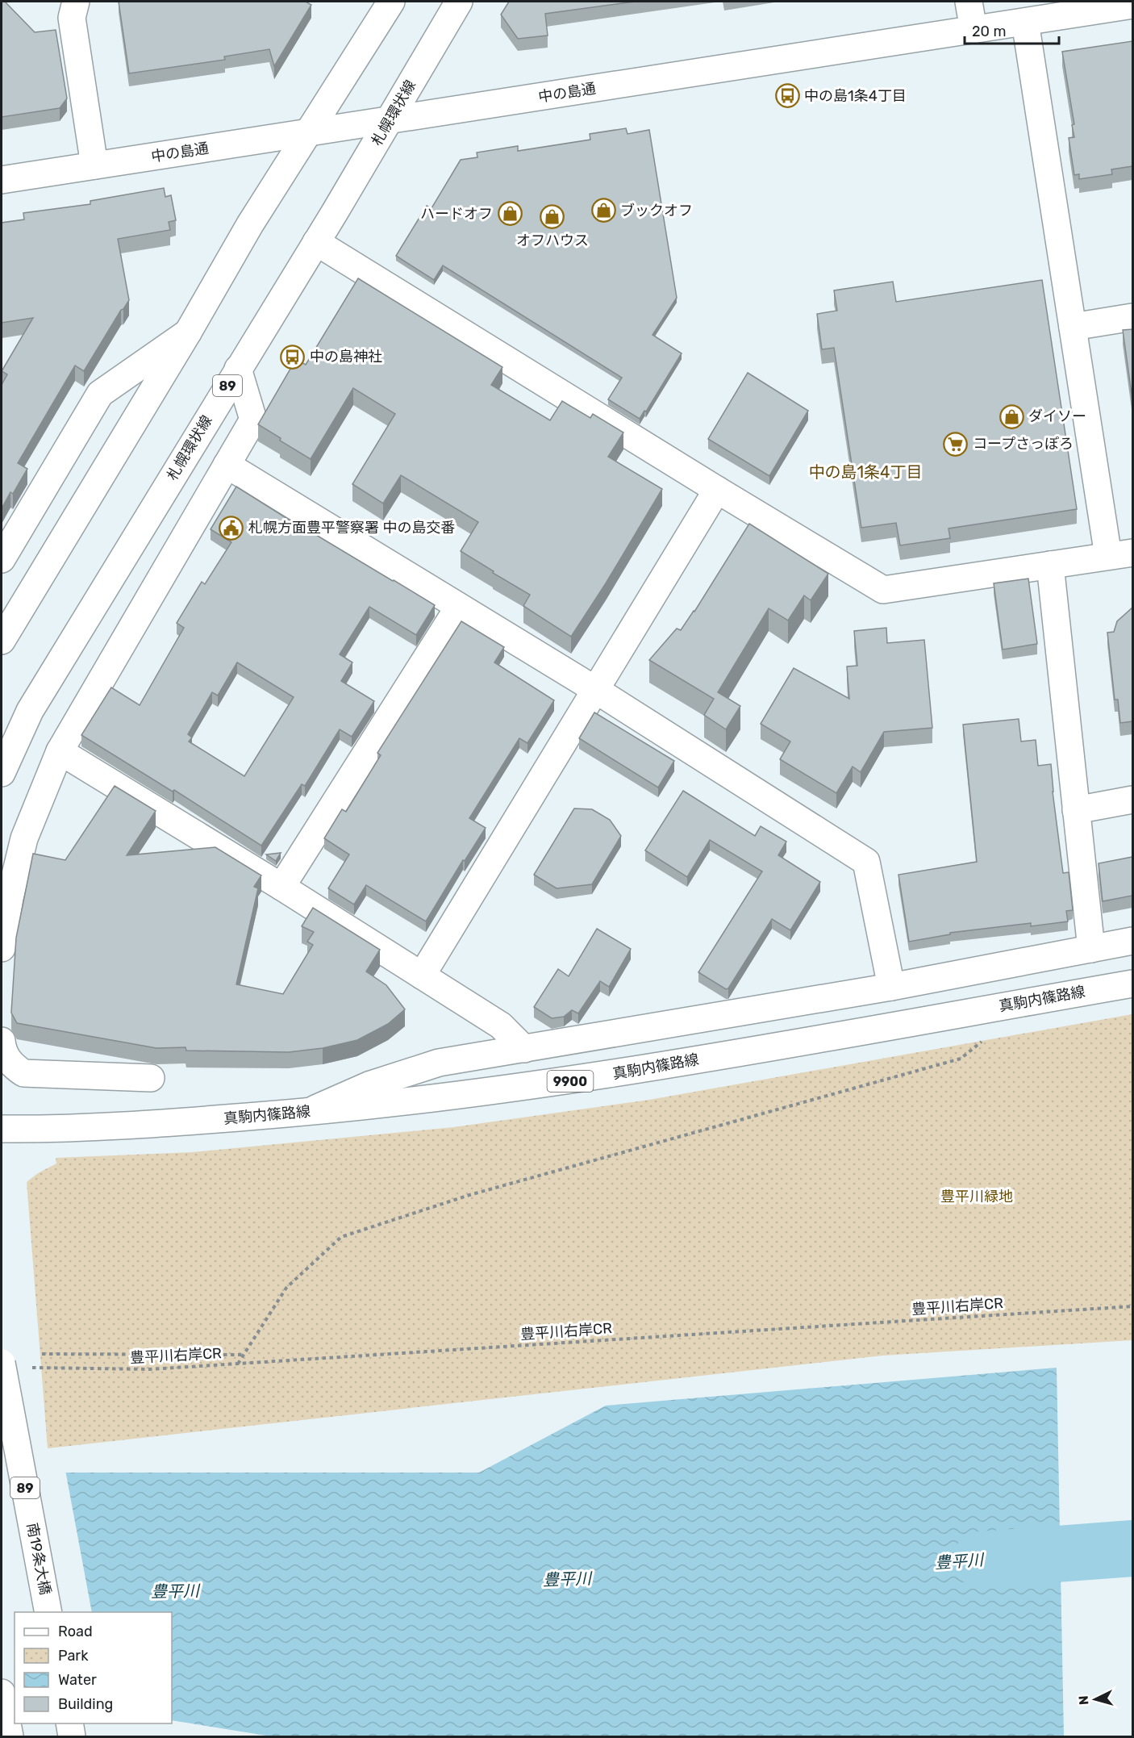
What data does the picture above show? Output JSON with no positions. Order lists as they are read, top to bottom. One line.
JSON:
{"streets":{"street":["中の島通","札幌環状線","89","真駒内篠路線","9900","南19条大橋"],"path":["豊平川右岸CR"]},"crossings":[["中の島通","札幌環状線"]],"districts":["中の島1条4丁目"],"water":["豊平川"],"parks":["豊平川緑地"],"places":{"bus stop":["中の島1条4丁目","中の島神社"],"shop":["ブックオフ","ハードオフ","オフハウス","ダイソー"],"supermarket":["コープさっぽろ"],"public building":["札幌方面豊平警察署 中の島交番"]},"legend":["Road","Park","Water","Building"],"scale_bar":"20 m","north":"left"}
